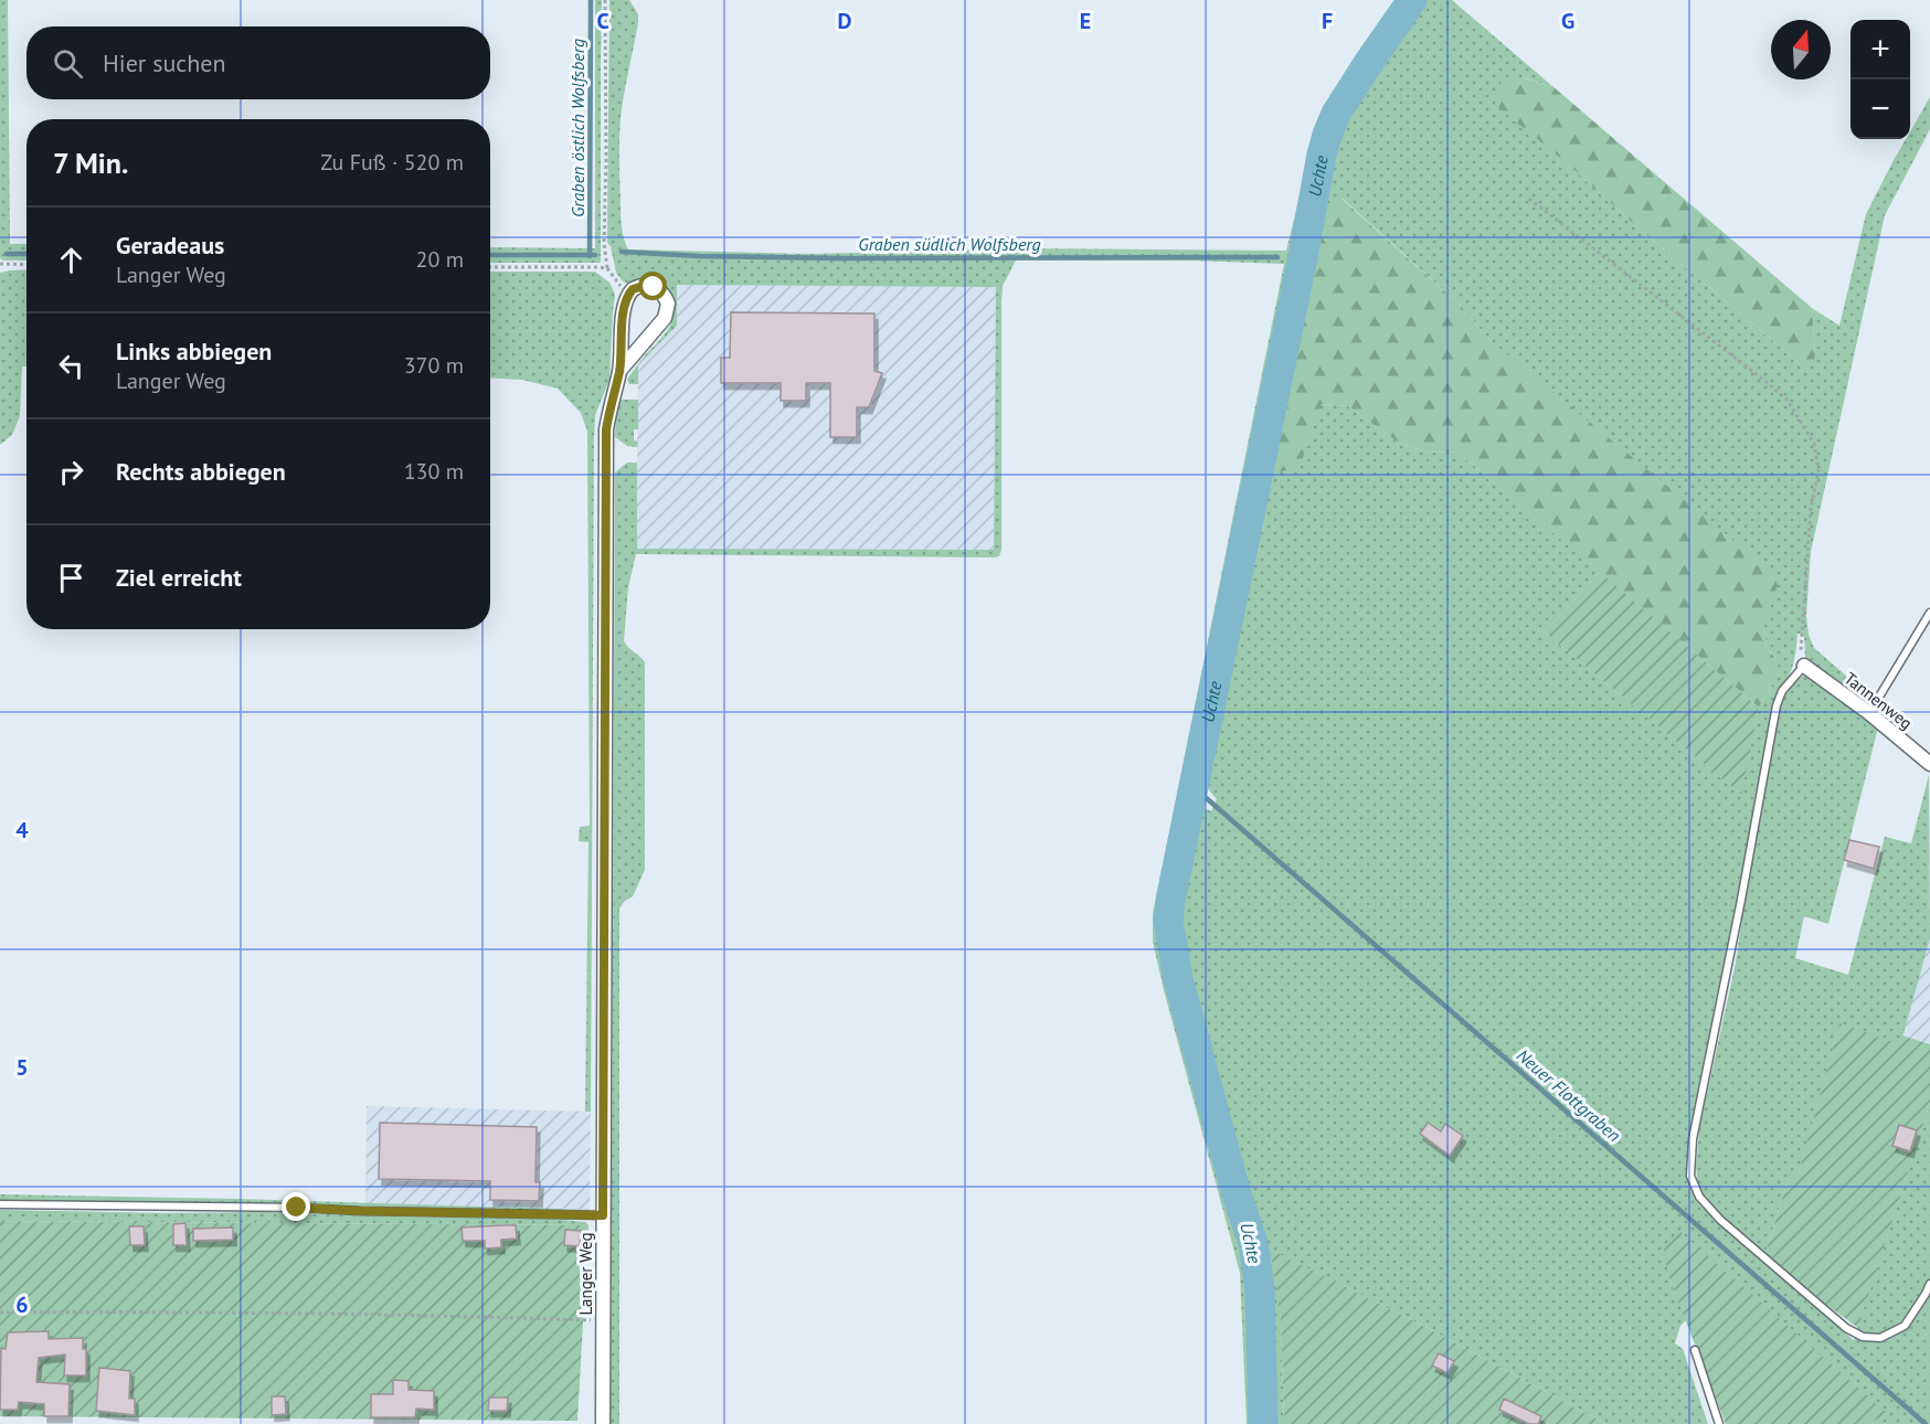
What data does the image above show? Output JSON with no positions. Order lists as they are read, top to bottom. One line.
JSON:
{"streets":{"street":["Tannenweg","Langer Weg"]},"water":["Graben östlich Wolfsberg","Uchte","Graben südlich Wolfsberg","Neuer Flottgraben"],"north":"top","page":{"map_buttons":["+","−"],"search":"Hier suchen","heading":["7 Min.","Zu Fuß · 520 m"],"list":[["Geradeaus","Langer Weg","20 m"],["Links abbiegen","Langer Weg","370 m"],["Rechts abbiegen","130 m"],"Ziel erreicht"]},"grid":{"columns":["C","D","E","F","G"],"rows":["4","5","6"]}}
